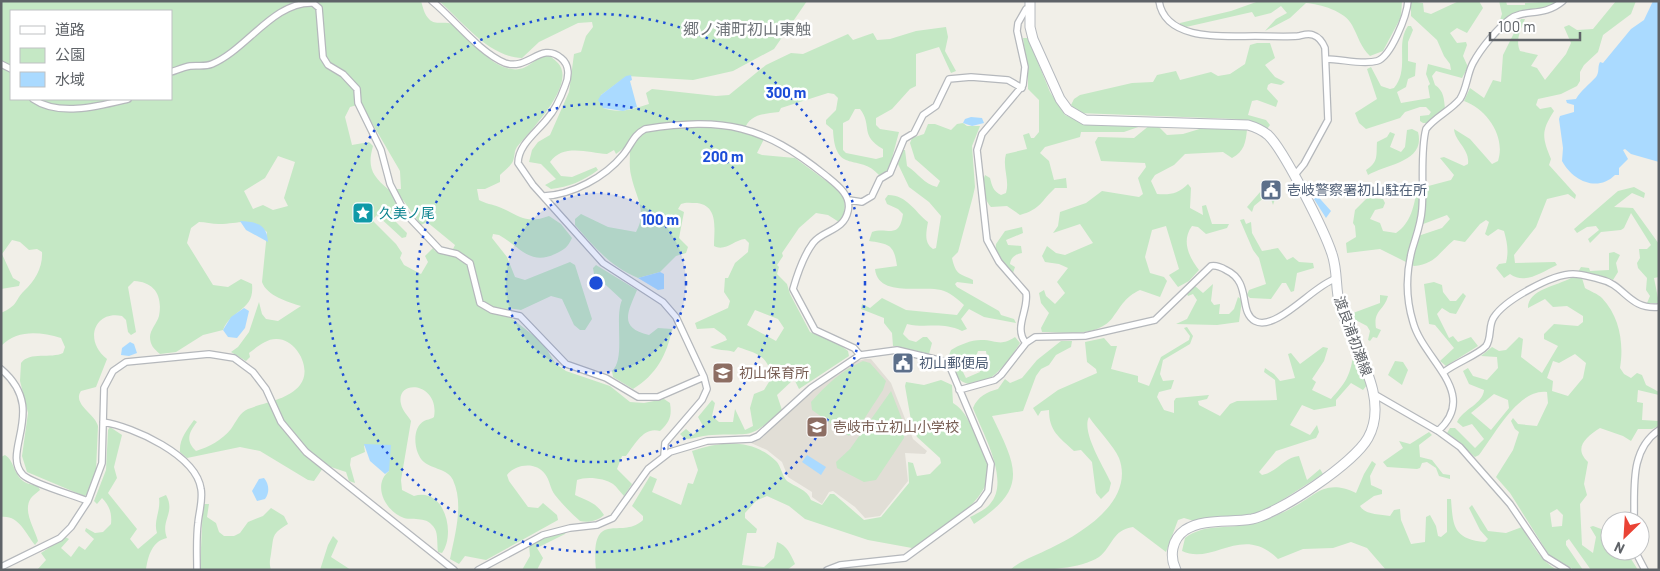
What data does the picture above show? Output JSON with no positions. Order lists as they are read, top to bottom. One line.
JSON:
{"streets":{"main road":["渡良浦初瀬線"]},"districts":["郷ノ浦町初山東触"],"places":{"public building":["壱岐警察署初山駐在所","初山郵便局"],"place":["久美ノ尾"],"school or university":["初山保育所","壱岐市立初山小学校"]},"legend":["道路","公園","水域"],"scale_bar":"100 m","north":"bottom left","rings":["300 m","200 m","100 m"]}
